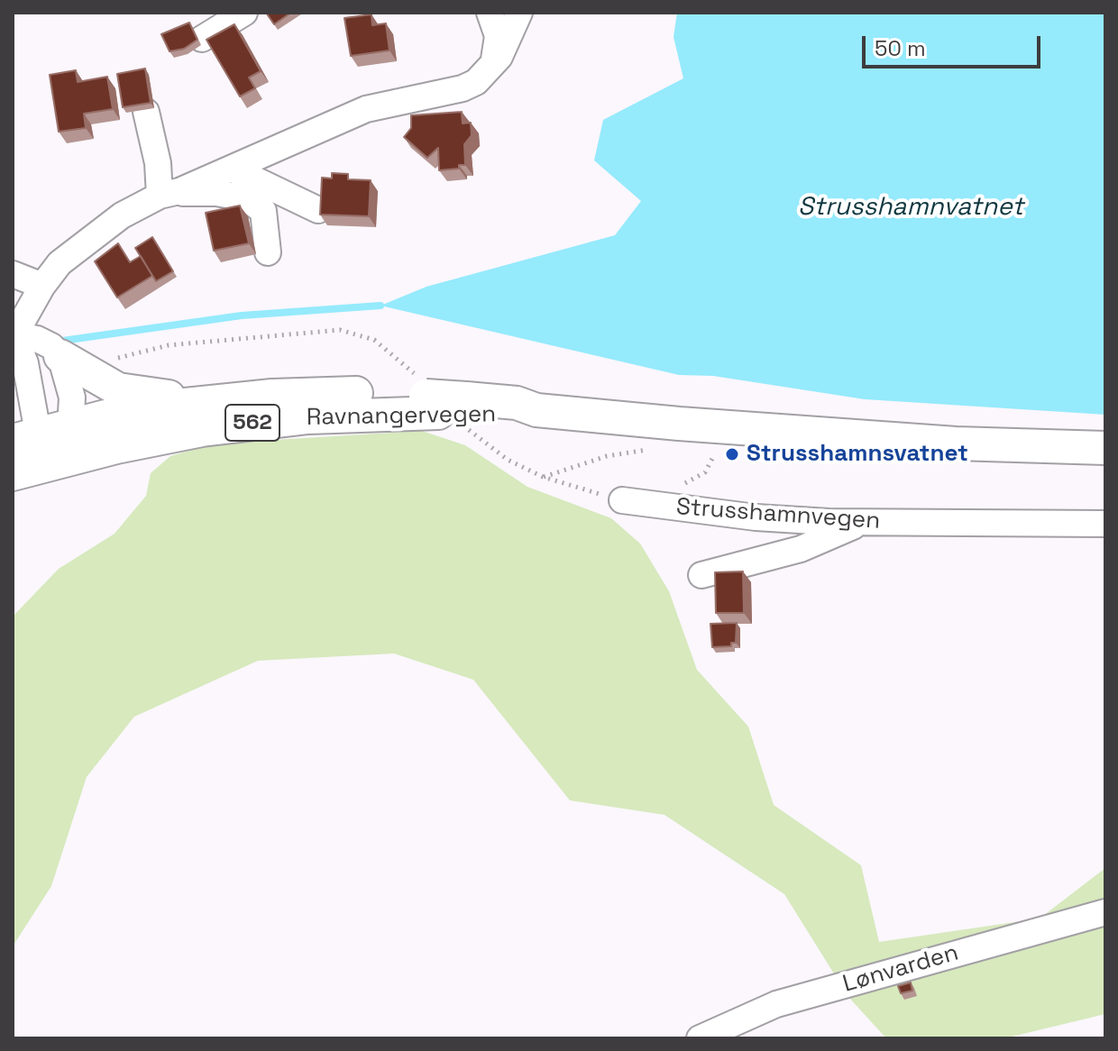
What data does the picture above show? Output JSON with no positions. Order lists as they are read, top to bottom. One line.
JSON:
{"streets":{"main road":["Ravnangervegen","562"],"street":["Strusshamnvegen","Lønvarden"]},"crossings":[["Ravnangervegen","562"]],"water":["Strusshamnvatnet"],"places":["Strusshamnsvatnet"],"scale_bar":"50 m"}
